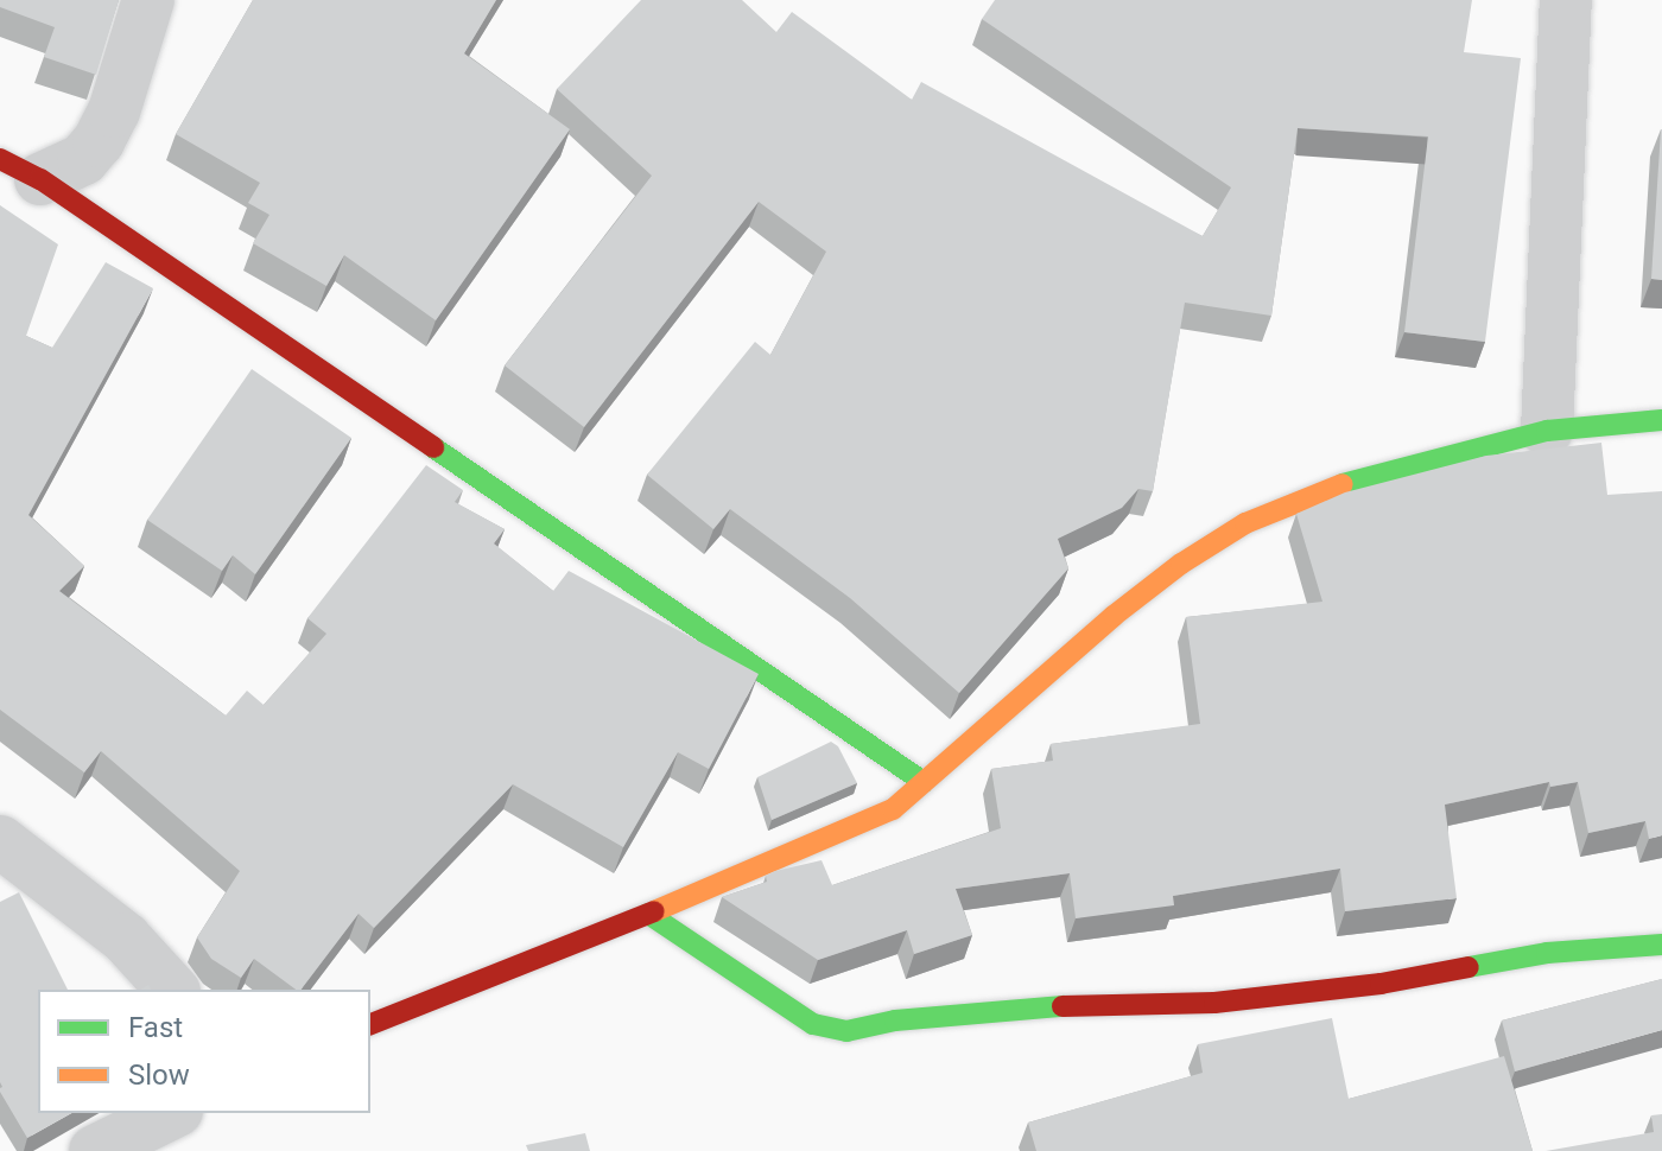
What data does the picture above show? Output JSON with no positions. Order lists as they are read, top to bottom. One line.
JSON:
{"legend":["Fast","Slow"]}
